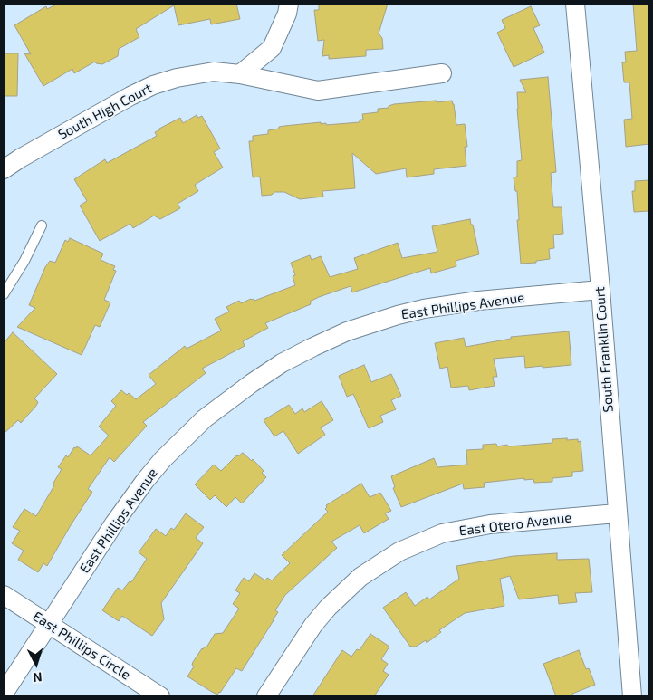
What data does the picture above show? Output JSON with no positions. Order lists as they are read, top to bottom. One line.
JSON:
{"streets":{"street":["South High Court","East Phillips Avenue","South Franklin Court","East Otero Avenue","East Phillips Circle"]},"crossings":[["East Phillips Avenue","South Franklin Court"],["East Phillips Avenue","East Phillips Circle"],["South Franklin Court","East Otero Avenue"]],"north":"bottom"}
